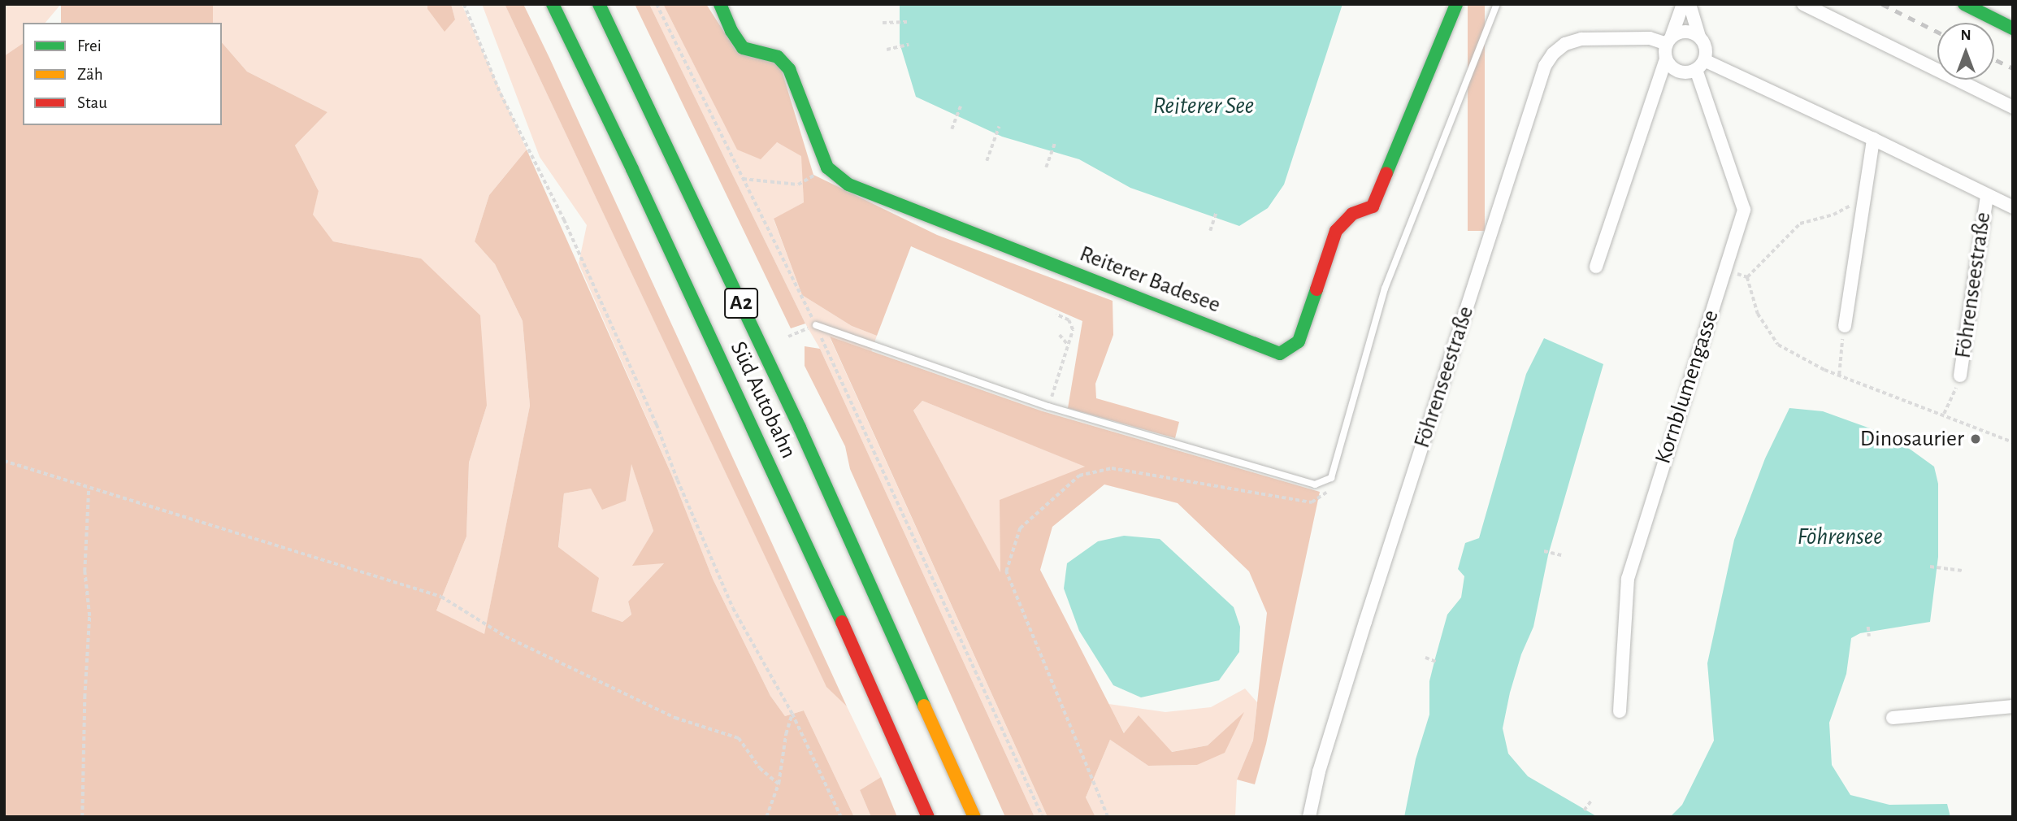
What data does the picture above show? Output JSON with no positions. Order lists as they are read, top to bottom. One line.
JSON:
{"streets":{"main road":["Reiterer Badesee","A2","Süd Autobahn"],"street":["Föhrenseestraße","Kornblumengasse"]},"crossings":[["Föhrenseestraße","Kornblumengasse"]],"water":["Reiterer See","Föhrensee"],"places":["Dinosaurier"],"legend":["Frei","Zäh","Stau"],"north":"top"}
